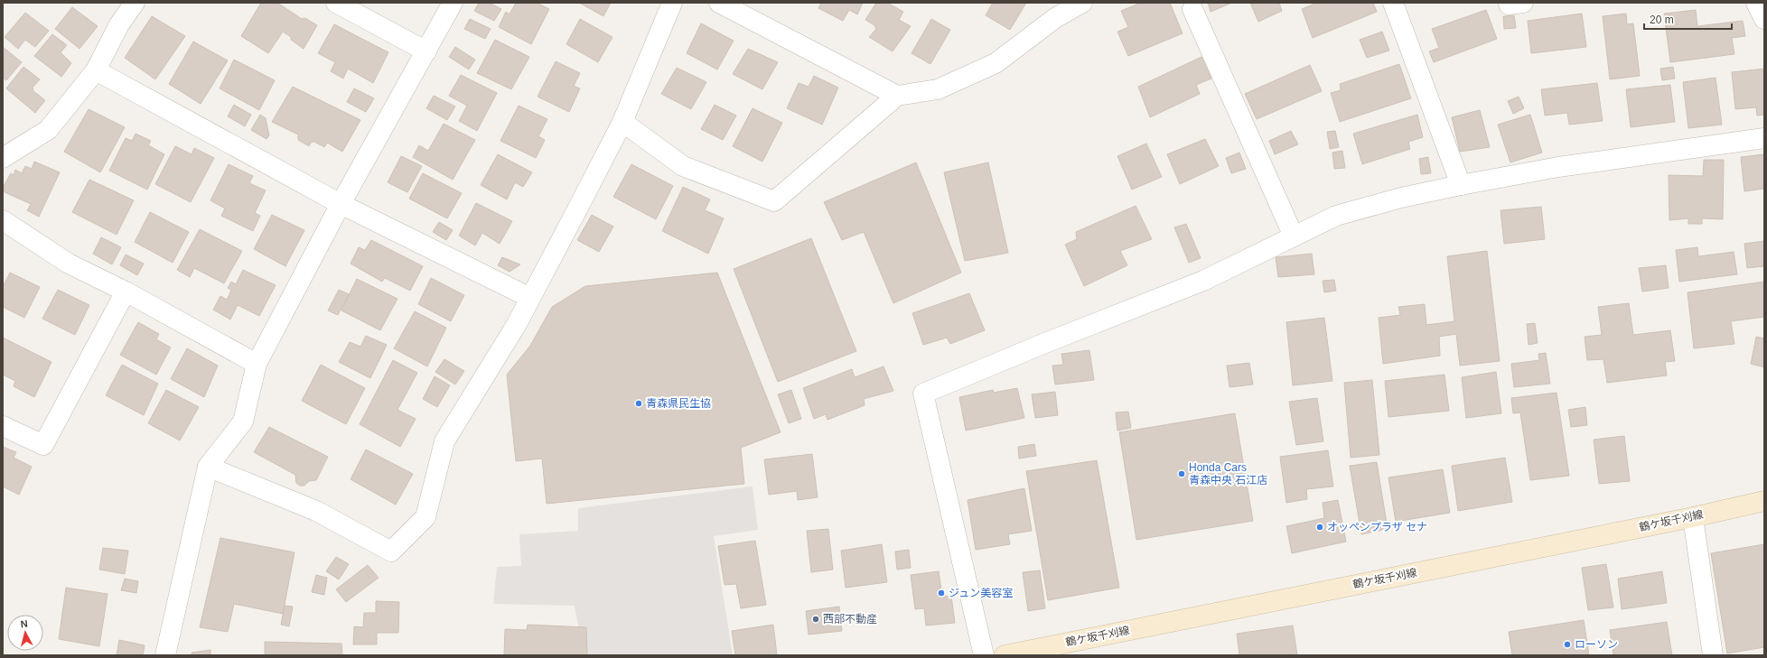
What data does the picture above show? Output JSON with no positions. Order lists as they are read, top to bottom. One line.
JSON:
{"streets":{"main road":["鶴ケ坂千刈線"]},"places":["青森県民生協","Honda Cars 青森中央 石江店","オッペンプラザ セナ","ジュン美容室","西部不動産","ローソン"],"scale_bar":"20 m","north":"top"}
